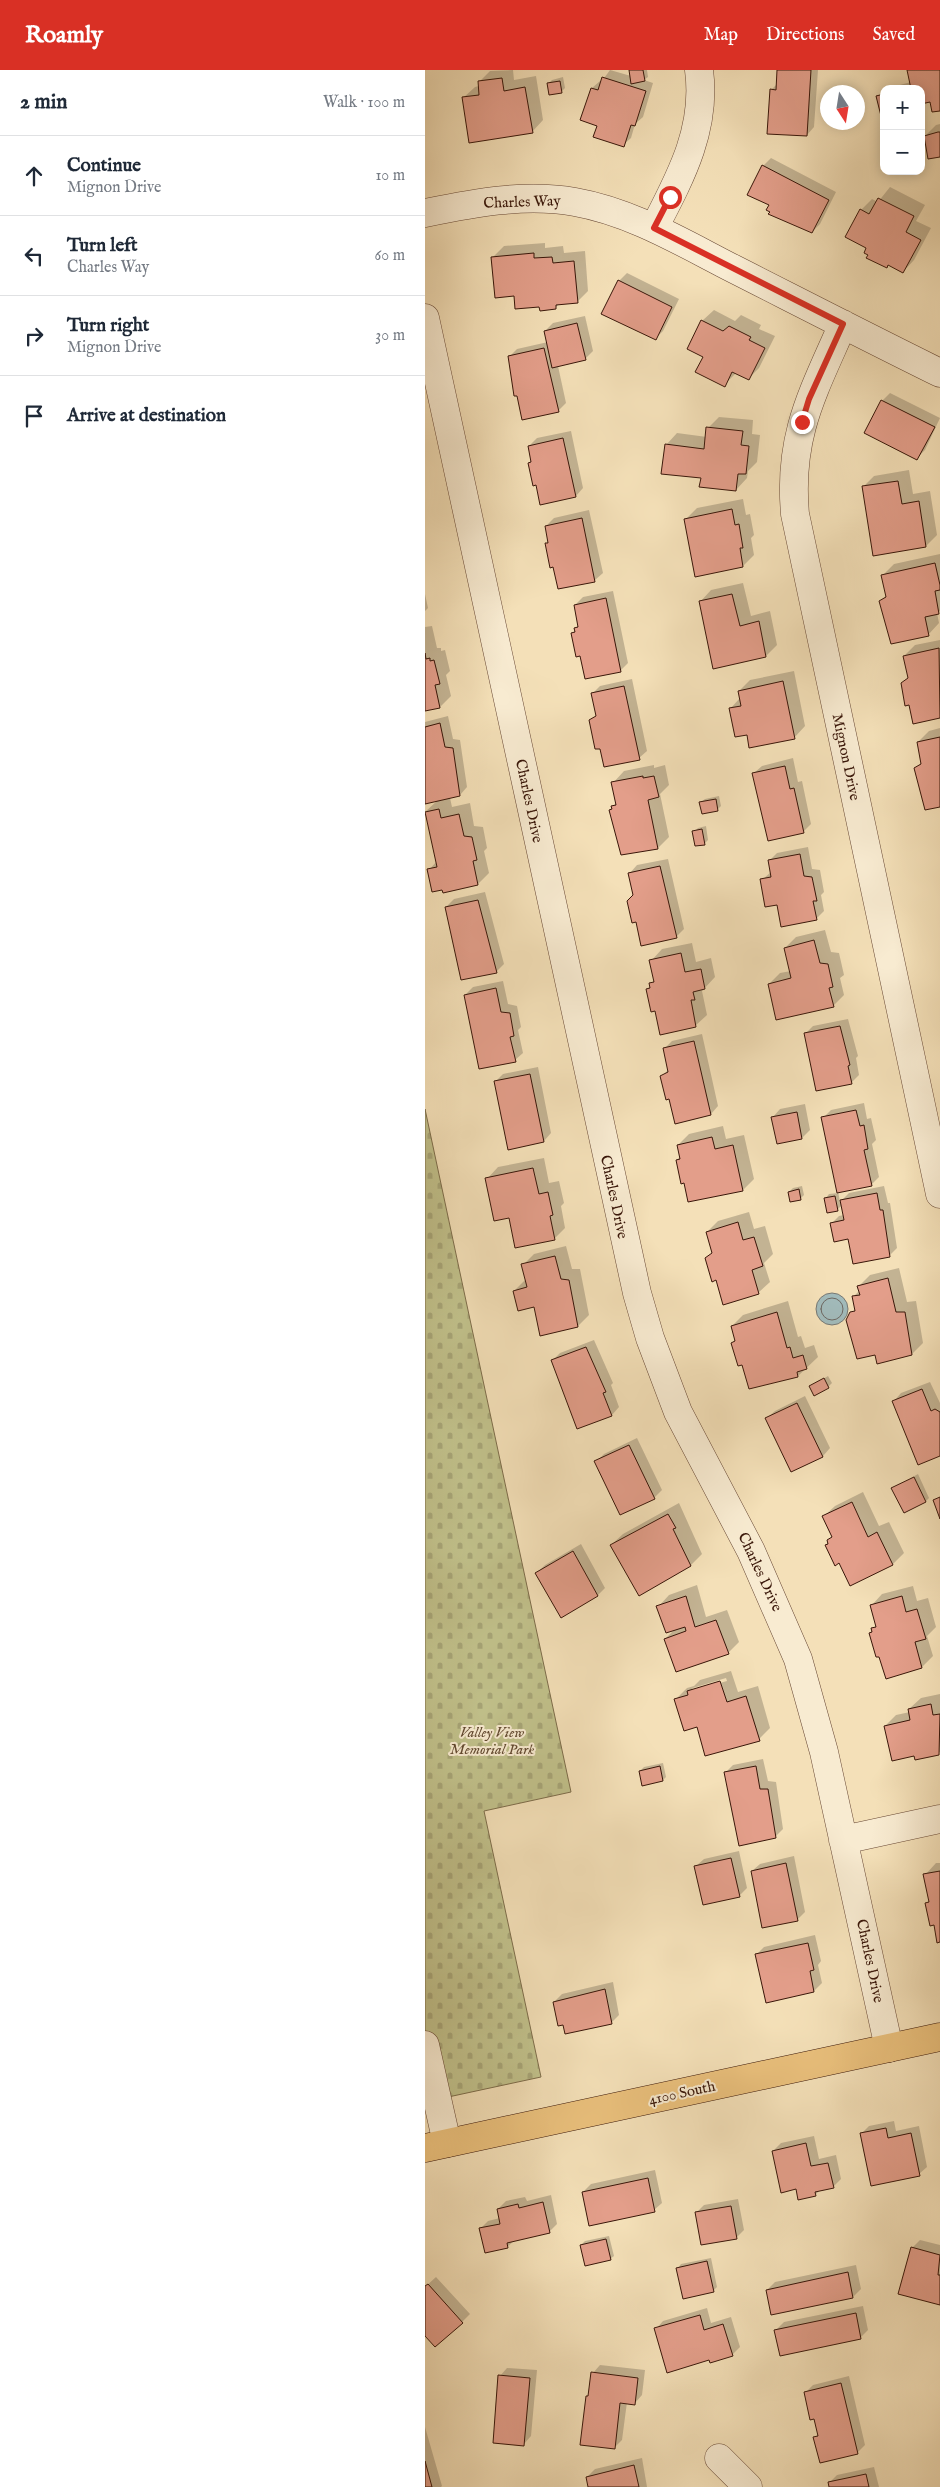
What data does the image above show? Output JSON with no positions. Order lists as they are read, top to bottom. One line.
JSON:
{"streets":{"main road":["4100 South"],"street":["Charles Way","Mignon Drive","Charles Drive"]},"crossings":[["Charles Way","Mignon Drive"],["Charles Drive","4100 South"]],"parks":["Valley View Memorial Park"],"north":"bottom","page":{"header":"Roamly","nav":["Map","Directions","Saved"],"heading":["2 min","Walk · 100 m"],"map_buttons":["+","−"],"list":[["Continue","Mignon Drive","10 m"],["Turn left","Charles Way","60 m"],["Turn right","Mignon Drive","30 m"],"Arrive at destination"]}}
